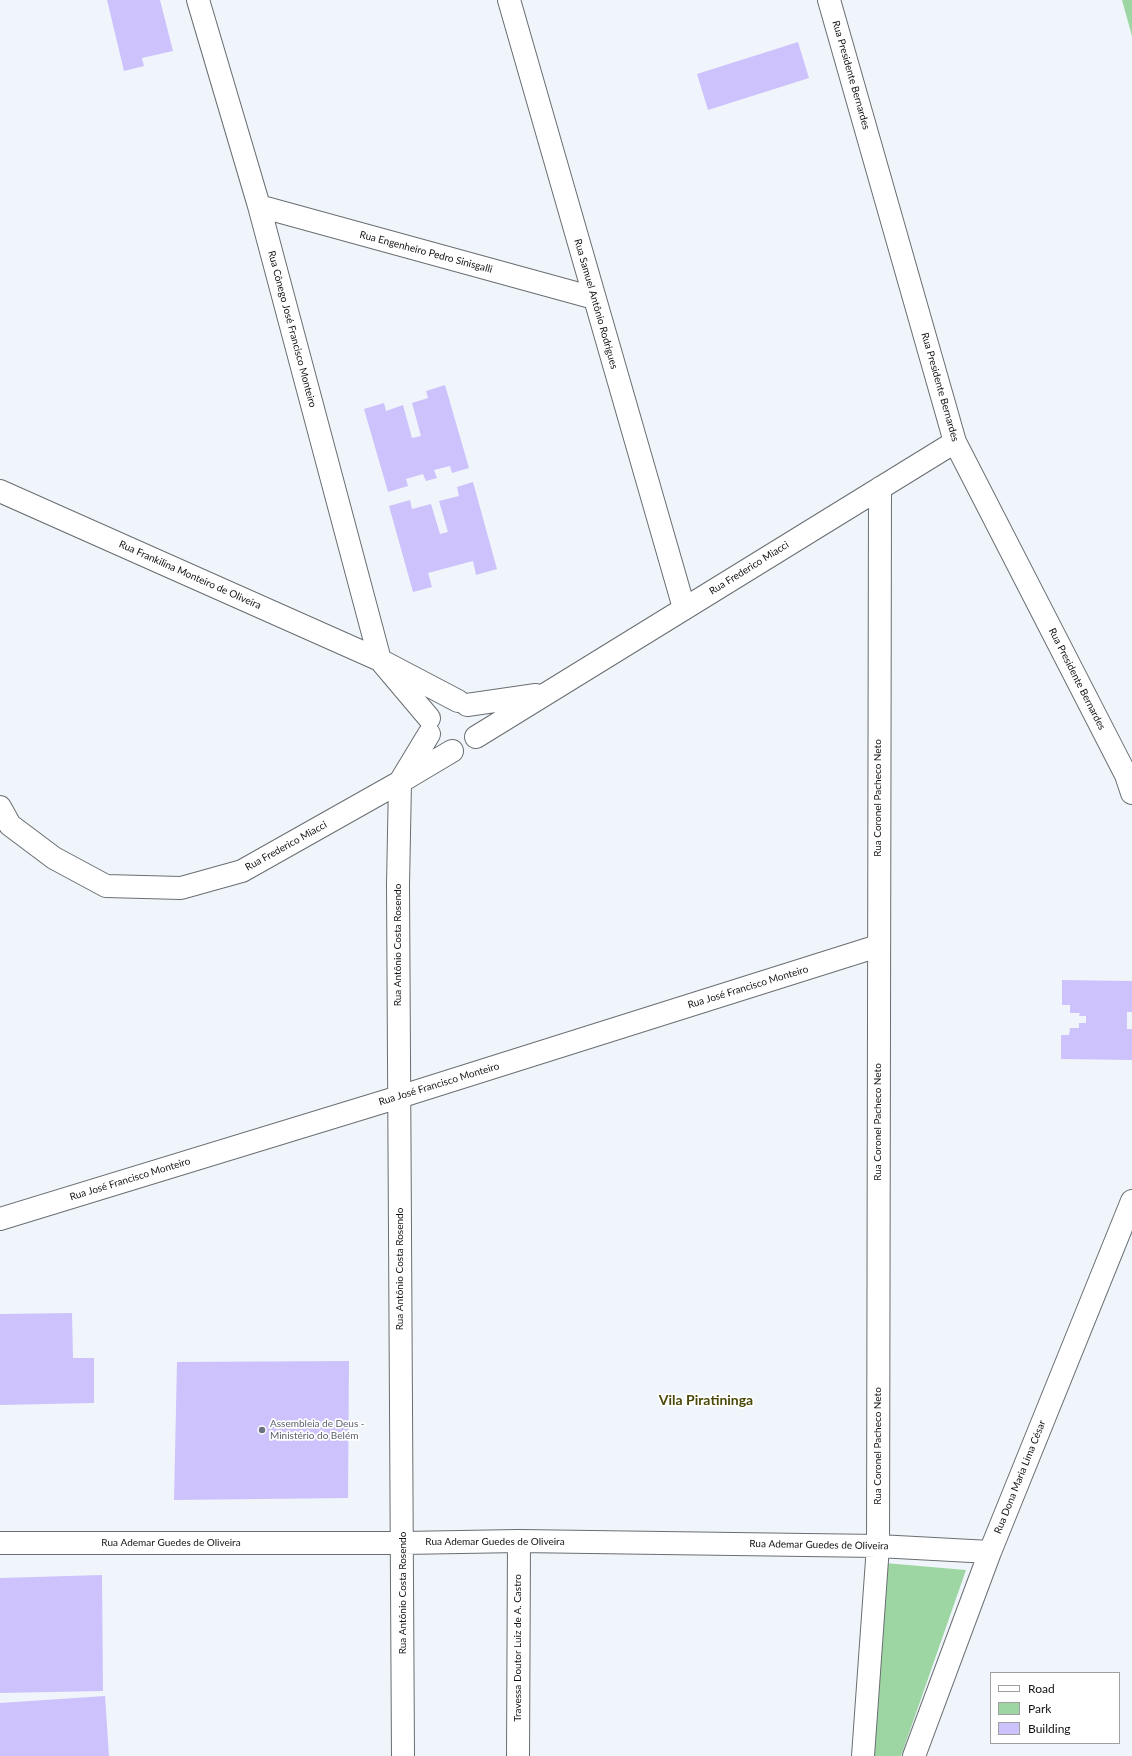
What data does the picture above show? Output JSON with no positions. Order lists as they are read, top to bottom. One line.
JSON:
{"streets":{"street":["Rua Presidente Bernardes","Rua Engenheiro Pedro Sinisgalli","Rua Samuel Antônio Rodrigues","Rua Cônego José Francisco Monteiro","Rua Frederico Miacci","Rua Frankilina Monteiro de Oliveira","Rua Coronel Pacheco Neto","Rua Antônio Costa Rosendo","Rua José Francisco Monteiro","Rua Dona Maria Lima César","Rua Ademar Guedes de Oliveira","Travessa Doutor Luiz de A. Castro"]},"crossings":[["Rua Presidente Bernardes","Rua Frederico Miacci"],["Rua Engenheiro Pedro Sinisgalli","Rua Samuel Antônio Rodrigues"],["Rua Engenheiro Pedro Sinisgalli","Rua Cônego José Francisco Monteiro"],["Rua Samuel Antônio Rodrigues","Rua Frederico Miacci"],["Rua Cônego José Francisco Monteiro","Rua Frankilina Monteiro de Oliveira"],["Rua Frederico Miacci","Rua Frankilina Monteiro de Oliveira"],["Rua Frederico Miacci","Rua Coronel Pacheco Neto"],["Rua Frederico Miacci","Rua Antônio Costa Rosendo"],["Rua Coronel Pacheco Neto","Rua José Francisco Monteiro"],["Rua Coronel Pacheco Neto","Rua Ademar Guedes de Oliveira"],["Rua Antônio Costa Rosendo","Rua José Francisco Monteiro"],["Rua Antônio Costa Rosendo","Rua Ademar Guedes de Oliveira"],["Rua Dona Maria Lima César","Rua Ademar Guedes de Oliveira"],["Rua Ademar Guedes de Oliveira","Travessa Doutor Luiz de A. Castro"]],"districts":["Vila Piratininga"],"places":["Assembleia de Deus - Ministério do Belém"],"legend":["Road","Park","Building"]}
